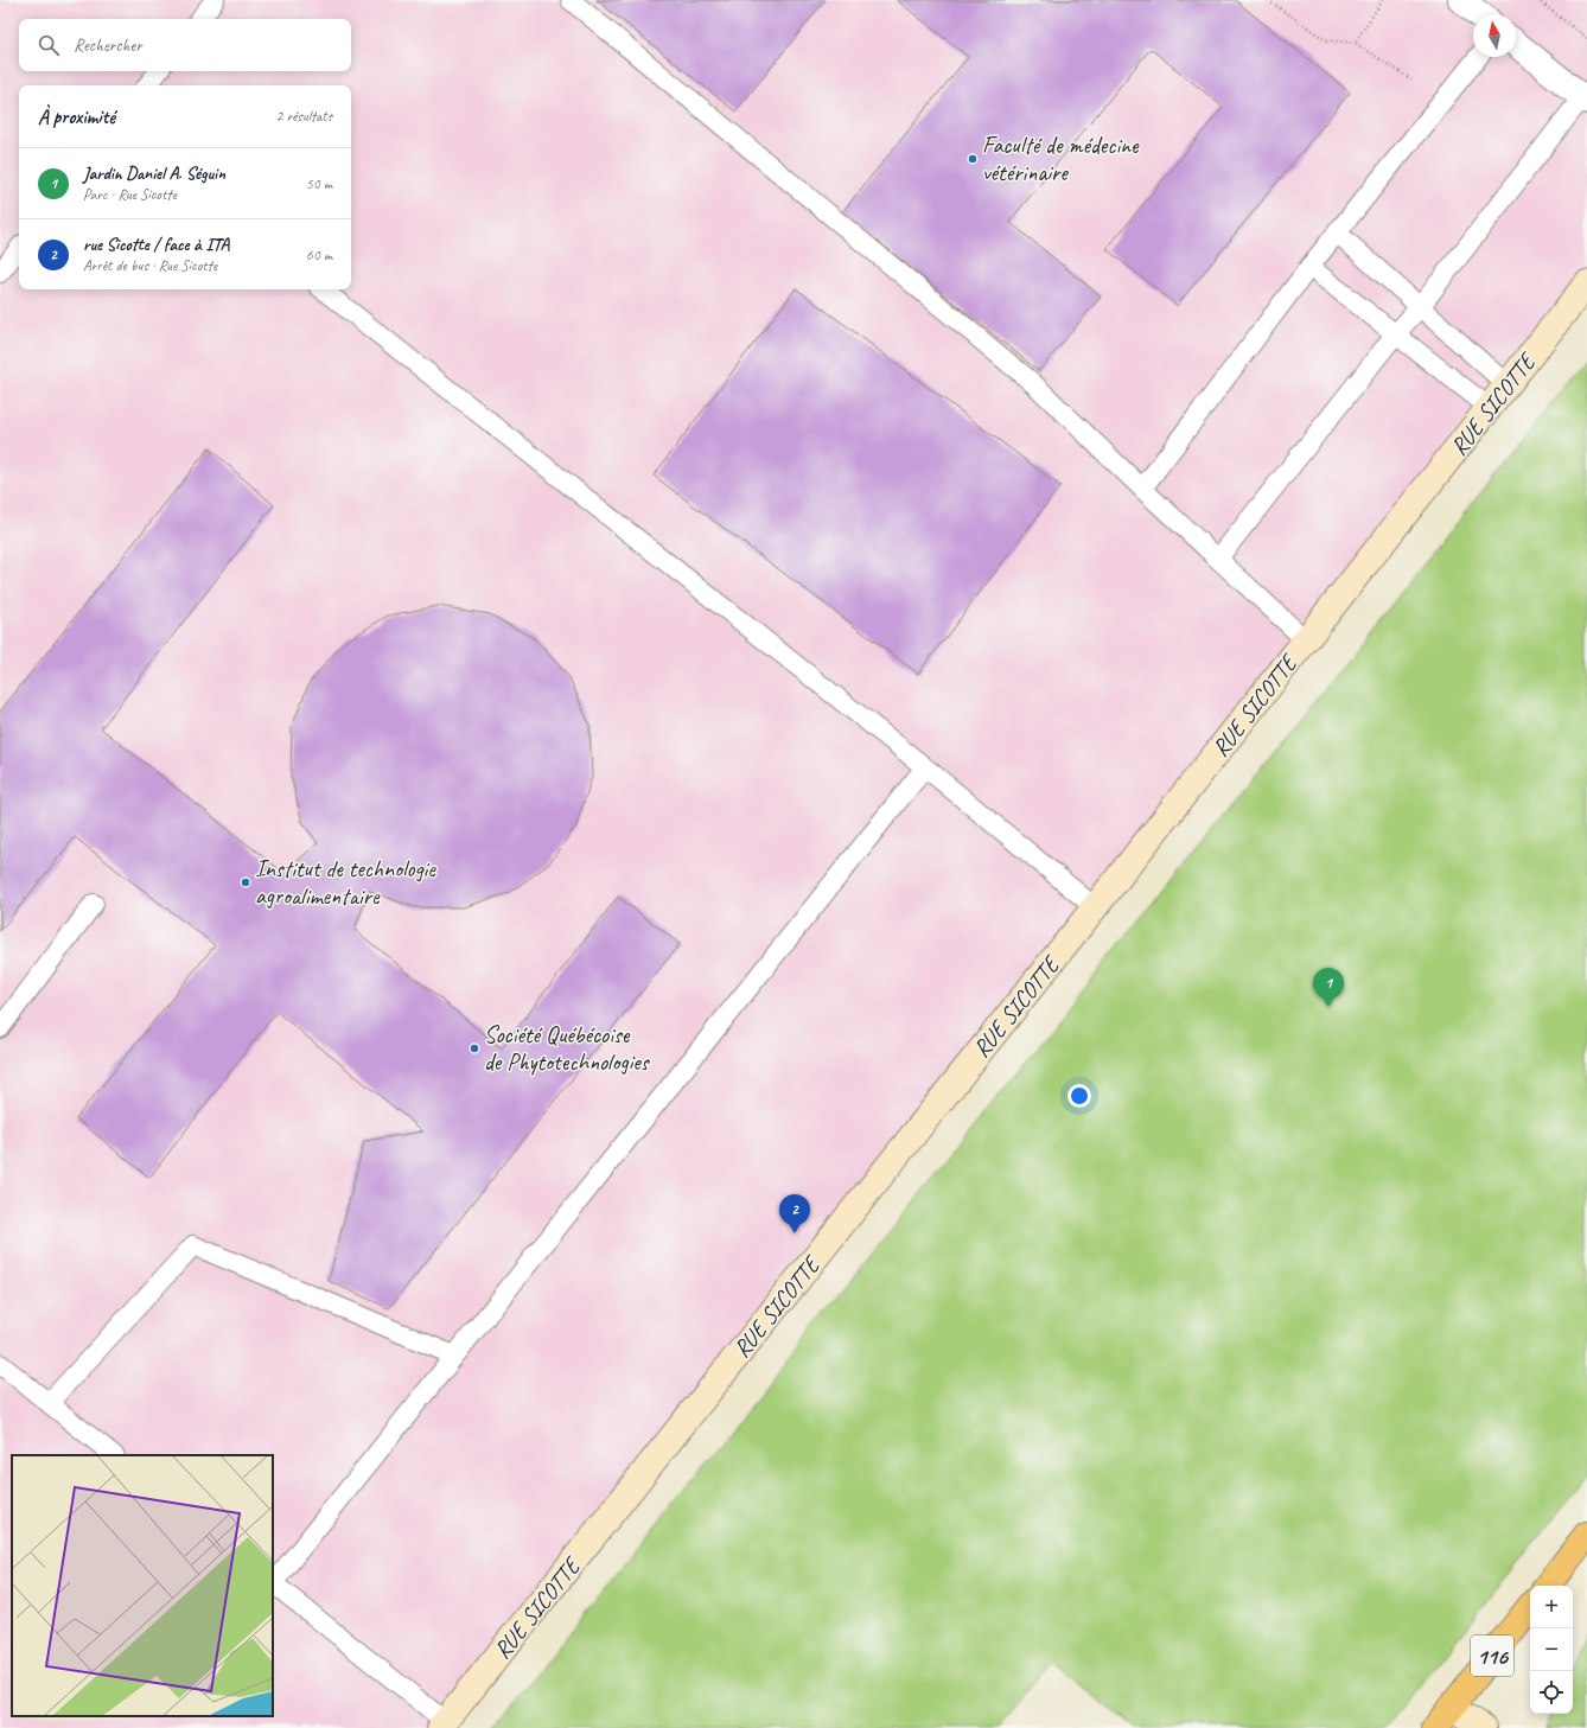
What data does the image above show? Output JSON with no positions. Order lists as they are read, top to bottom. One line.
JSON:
{"streets":{"main road":["116"],"street":["RUE SICOTTE"]},"places":["Faculté de médecine vétérinaire","Institut de technologie agroalimentaire","Société Québécoise de Phytotechnologies"],"north":"top","page":{"search":"Rechercher","heading":["À proximité","2 résultats"],"list":[{"mark":"1","name":"Jardin Daniel A. Séguin","note":"Parc · Rue Sicotte","value":"50 m"},{"mark":"2","name":"rue Sicotte / face à ITA","note":"Arrêt de bus · Rue Sicotte","value":"60 m"}],"pins":["1","2"],"map_buttons":["+","−"]}}
